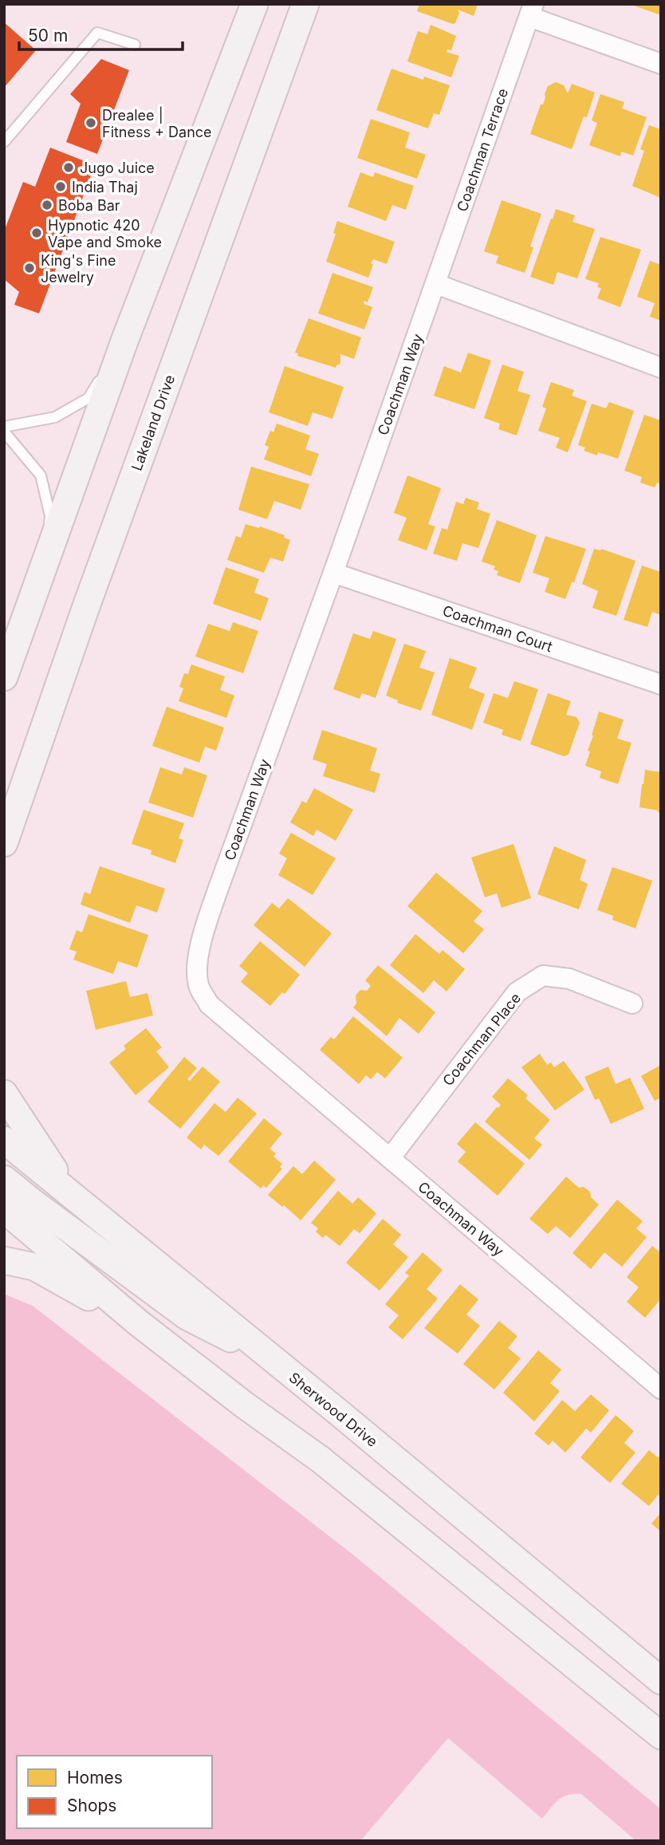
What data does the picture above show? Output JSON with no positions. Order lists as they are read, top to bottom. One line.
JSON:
{"streets":{"main road":["Lakeland Drive","Sherwood Drive"],"street":["Coachman Terrace","Coachman Way","Coachman Court","Coachman Place"]},"crossings":[["Coachman Terrace","Coachman Way"],["Coachman Way","Coachman Court"],["Coachman Way","Coachman Place"]],"places":["Drealee | Fitness + Dance","Jugo Juice","India Thaj","Boba Bar","Hypnotic 420 Vape and Smoke","King's Fine Jewelry"],"legend":["Homes","Shops"],"scale_bar":"50 m"}
